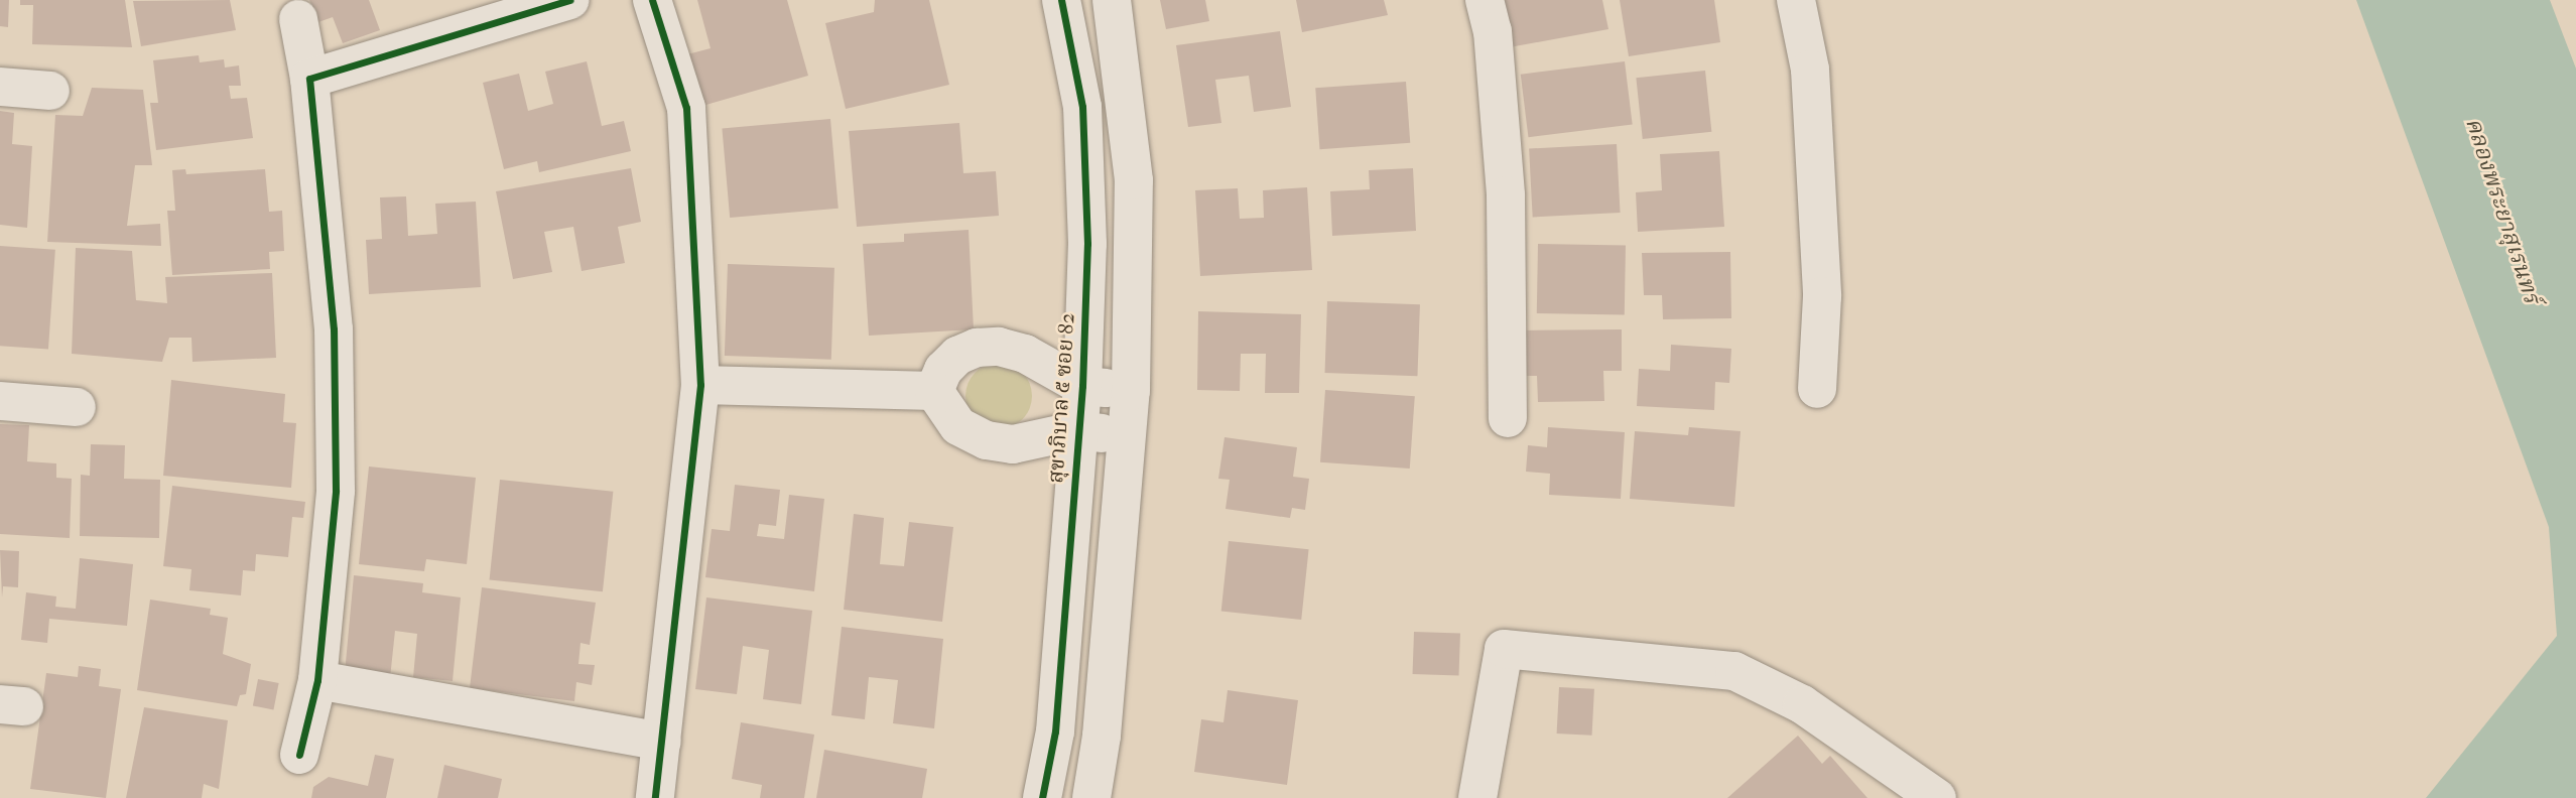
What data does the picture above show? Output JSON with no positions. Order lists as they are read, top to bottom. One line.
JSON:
{"streets":{"street":["สุขาภิบาล ๕ ซอย 82"]},"water":["คลองพระยาสุเรนทร์"]}
